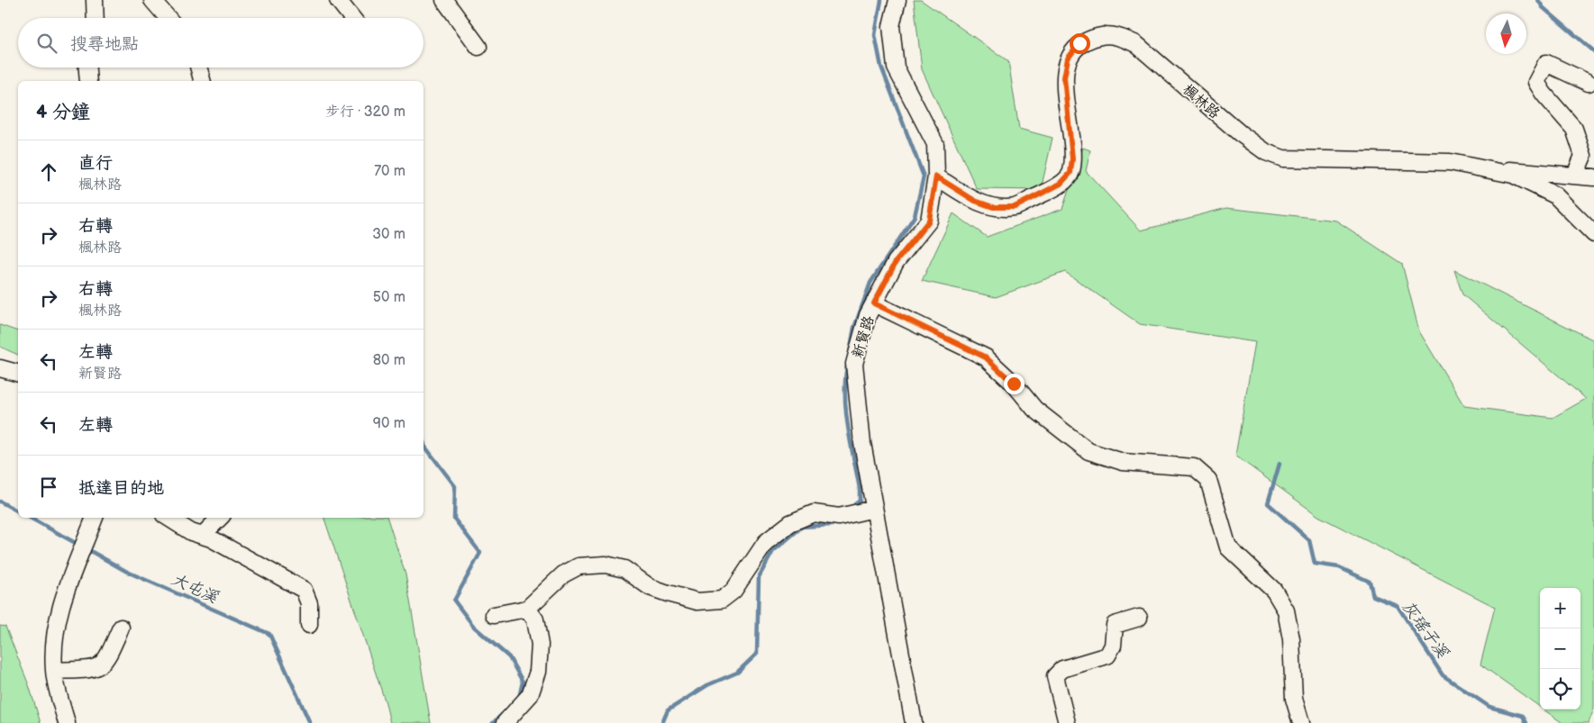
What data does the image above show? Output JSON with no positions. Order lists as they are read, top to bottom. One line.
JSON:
{"streets":{"street":["楓林路","新賢路"]},"crossings":[["楓林路","新賢路"]],"water":["大屯溪","灰瑤子溪"],"north":"bottom","page":{"search":"搜尋地點","heading":["4 分鐘","步行 · 320 m"],"list":[["直行","楓林路","70 m"],["右轉","楓林路","30 m"],["右轉","楓林路","50 m"],["左轉","新賢路","80 m"],["左轉","90 m"],"抵達目的地"],"map_buttons":["+","−"]}}
